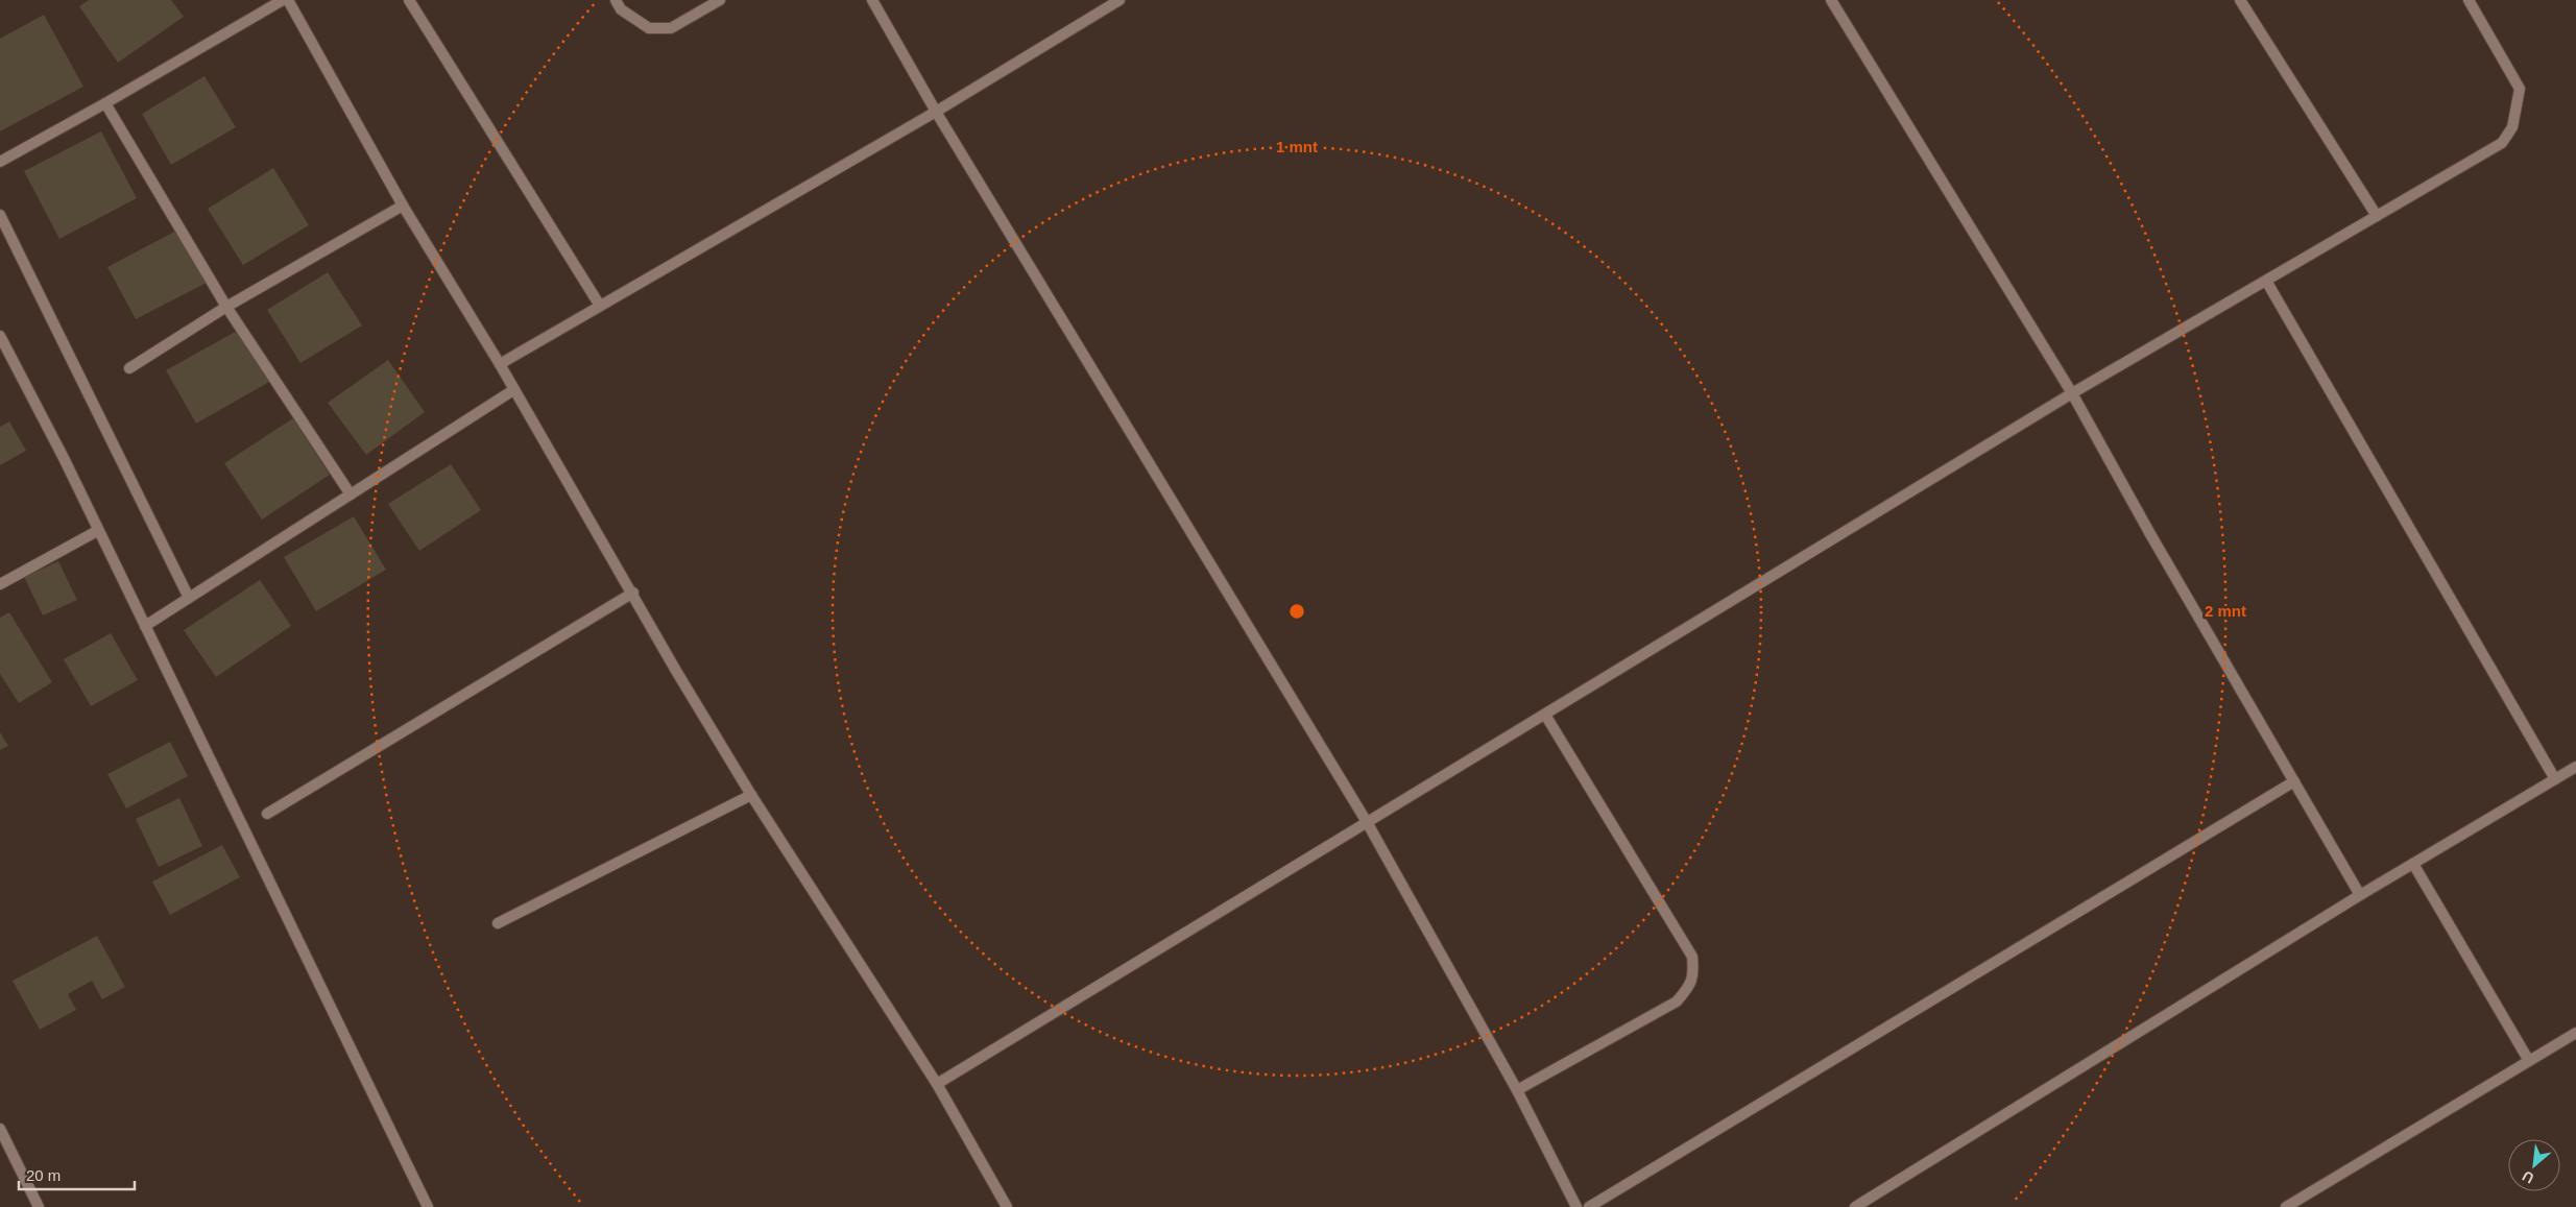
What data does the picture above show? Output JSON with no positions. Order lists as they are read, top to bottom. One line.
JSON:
{"scale_bar":"20 m","north":"bottom left","rings":["1 mnt","2 mnt"]}
